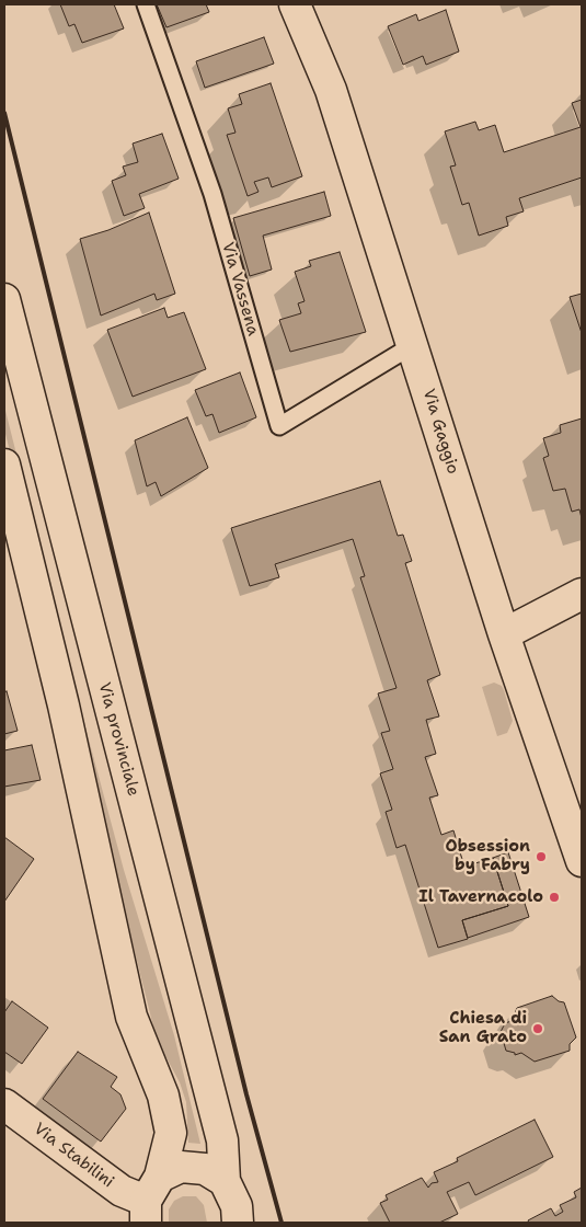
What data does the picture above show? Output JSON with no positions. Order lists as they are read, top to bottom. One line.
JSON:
{"streets":{"main road":["Via Gaggio","Via provinciale","Via Stabilini"],"lane":["Via Vassena"]},"crossings":[["Via Vassena","Via Gaggio"]],"places":["Obsession by Fabry","Il Tavernacolo","Chiesa di San Grato"]}
